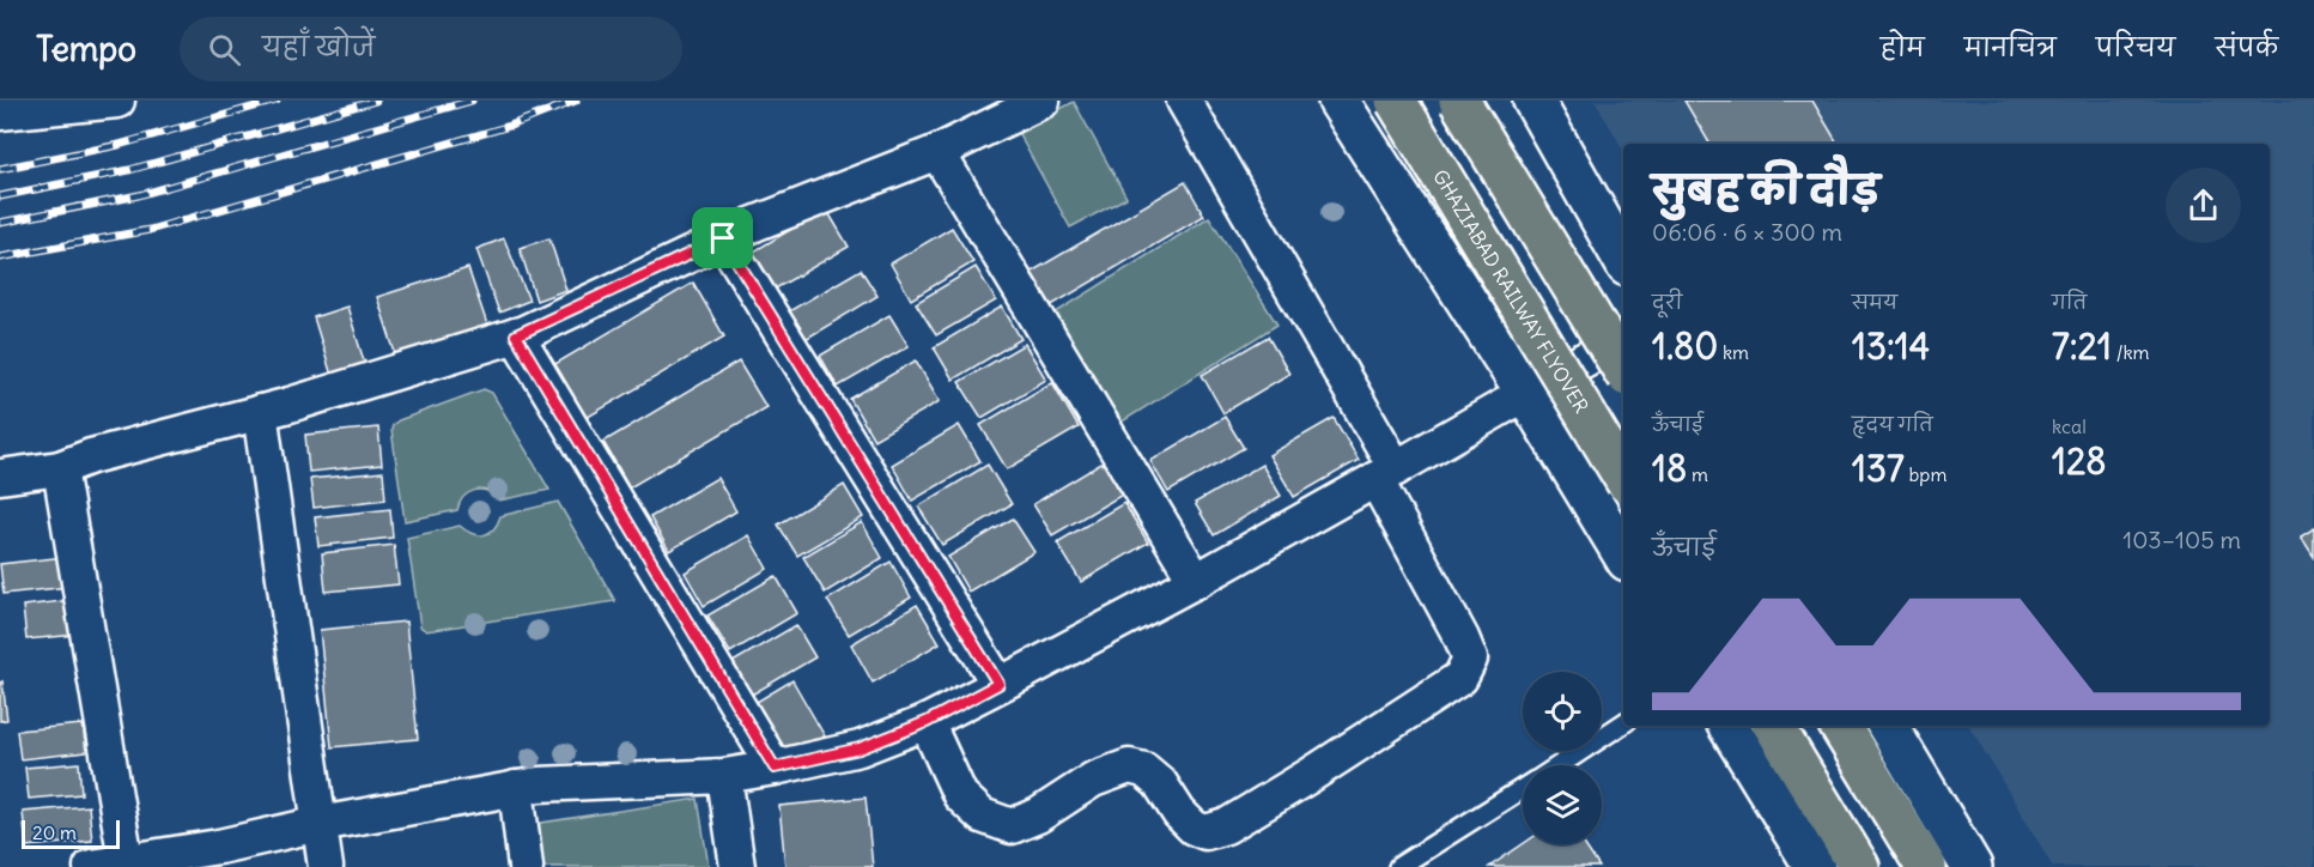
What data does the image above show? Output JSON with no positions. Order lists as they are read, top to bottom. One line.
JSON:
{"streets":{"highway":["GHAZIABAD RAILWAY FLYOVER"]},"scale_bar":"20 m","page":{"header":"Tempo","search":"यहाँ खोजें","nav":["होम","मानचित्र","परिचय","संपर्क"],"heading":["सुबह की दौड़","06:06 · 6 × 300 m"],"stats":[["दूरी","1.80 km"],["समय","13:14"],["गति","7:21 /km"],["ऊँचाई","18 m"],["हृदय गति","137 bpm"],["kcal","128"]],"chart":["ऊँचाई","103–105 m"],"scale":"20 m"}}
